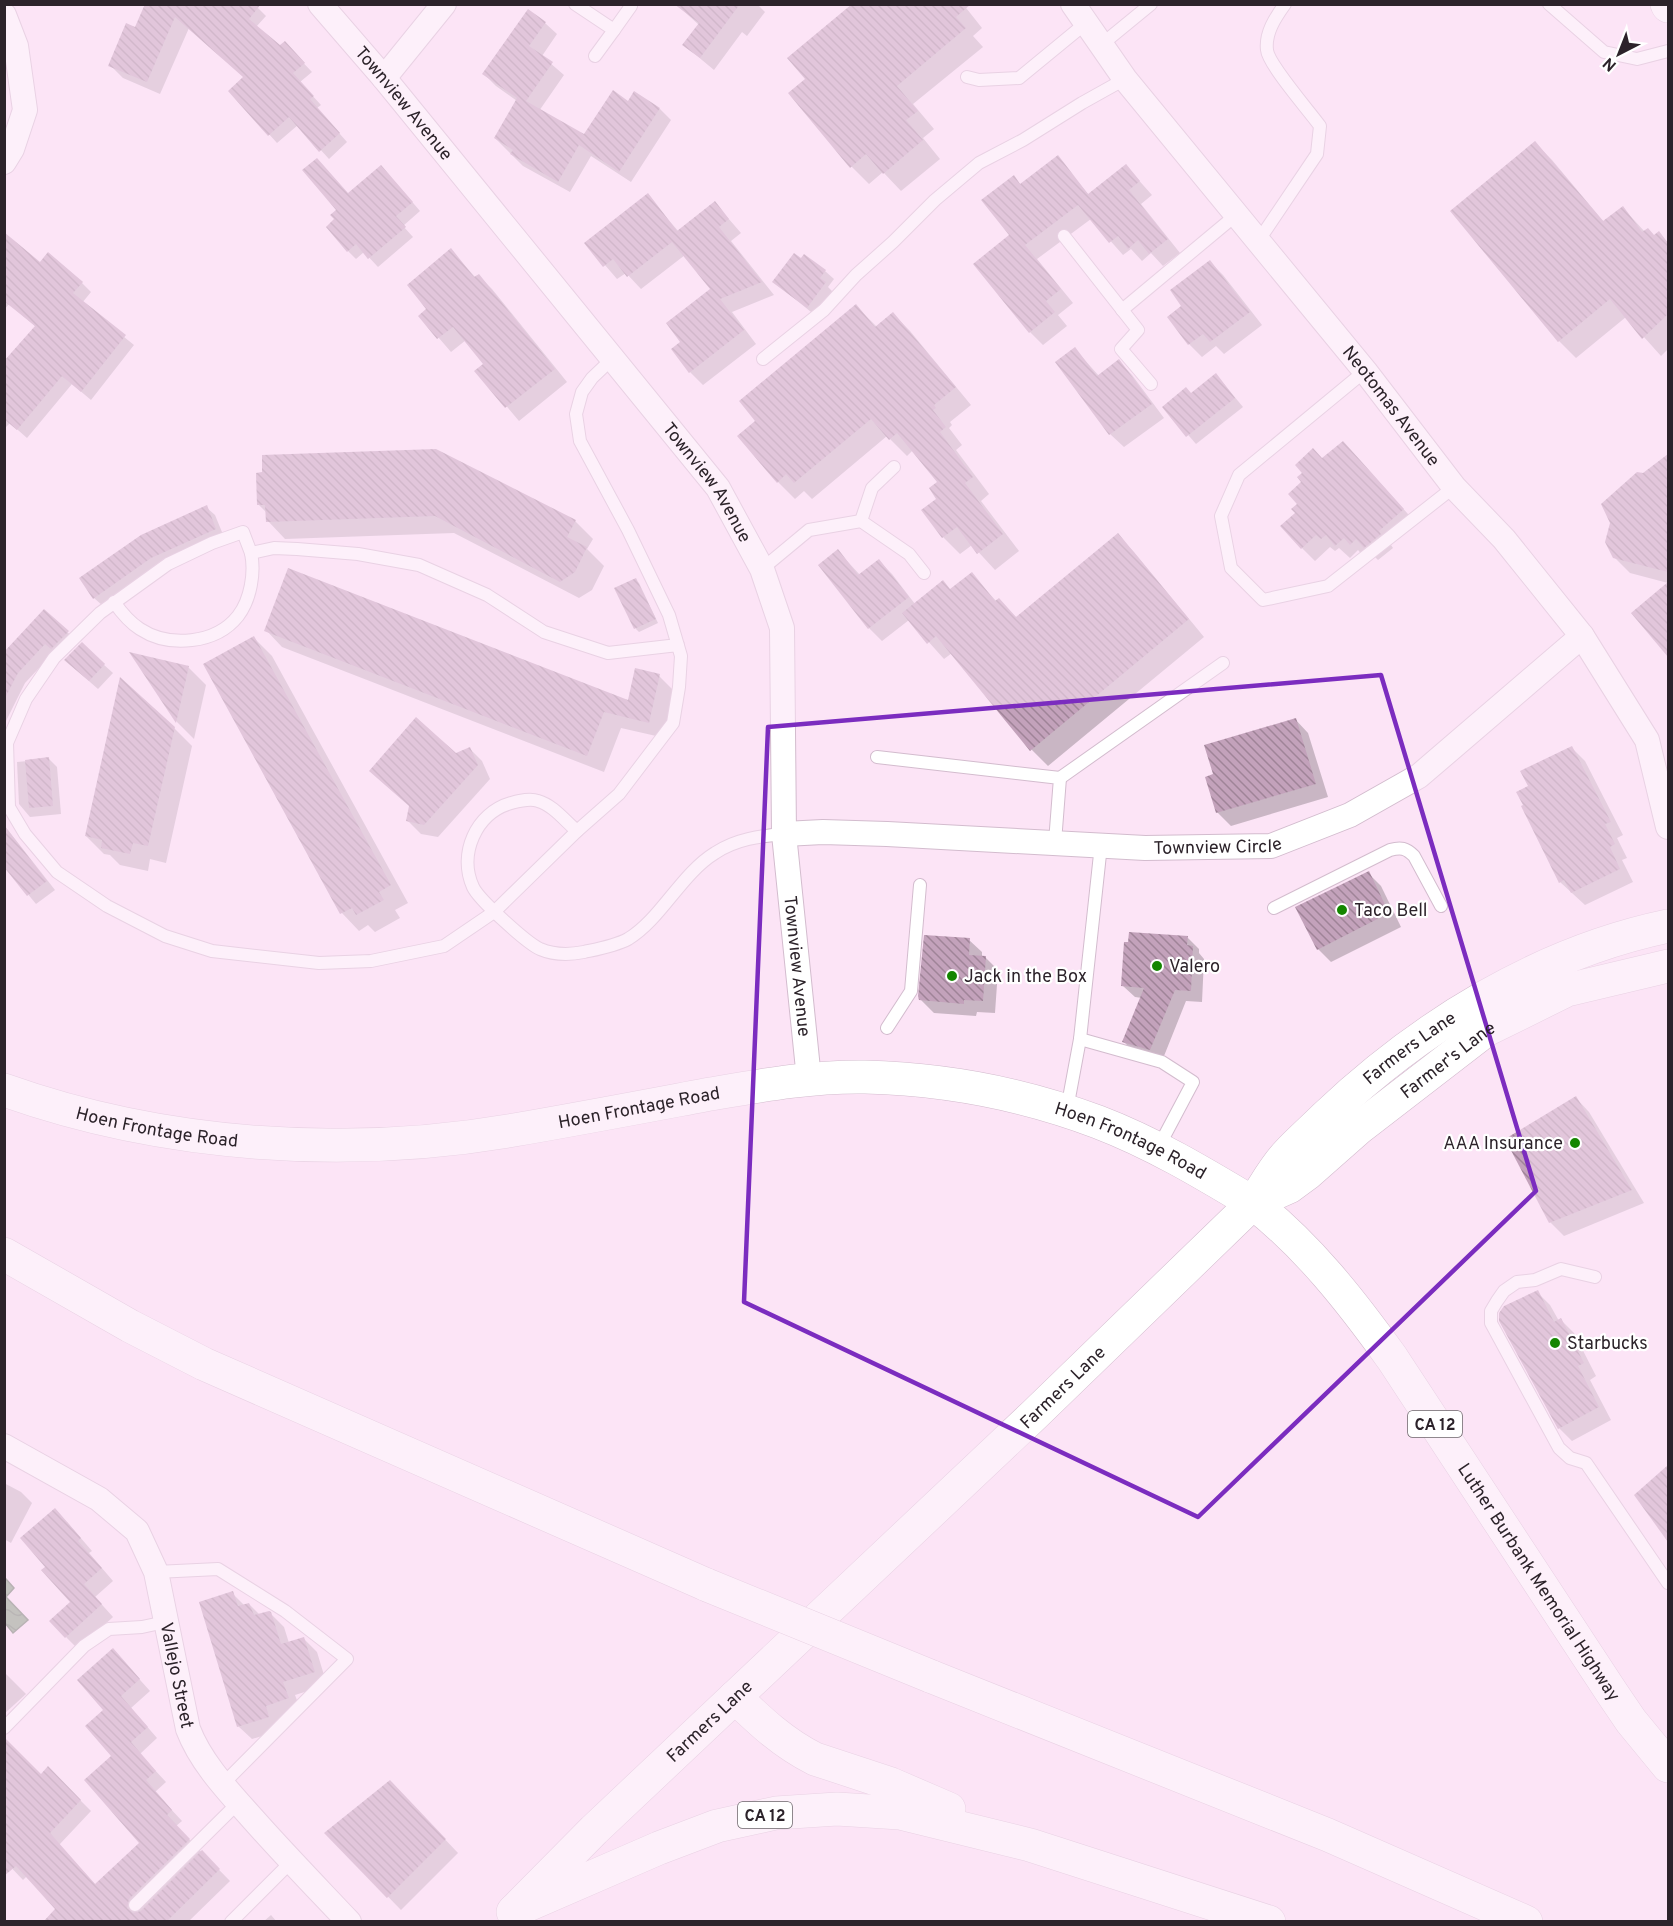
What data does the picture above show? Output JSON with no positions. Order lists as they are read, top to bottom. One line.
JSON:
{"streets":{"main road":["Farmers Lane","Farmer's Lane","Hoen Frontage Road","CA 12","Luther Burbank Memorial Highway"],"street":["Townview Avenue","Neotomas Avenue","Townview Circle","Vallejo Street"]},"crossings":[["Townview Avenue","Townview Circle"],["Townview Avenue","Hoen Frontage Road"],["Neotomas Avenue","Townview Circle"],["Farmers Lane","Farmer's Lane"],["Farmers Lane","Hoen Frontage Road"],["Farmers Lane","CA 12"],["Farmers Lane","Luther Burbank Memorial Highway"],["Farmer's Lane","Hoen Frontage Road"],["Farmer's Lane","Luther Burbank Memorial Highway"],["Hoen Frontage Road","Luther Burbank Memorial Highway"]],"places":["Taco Bell","Valero","Jack in the Box","AAA Insurance","Starbucks"],"north":"bottom left"}
